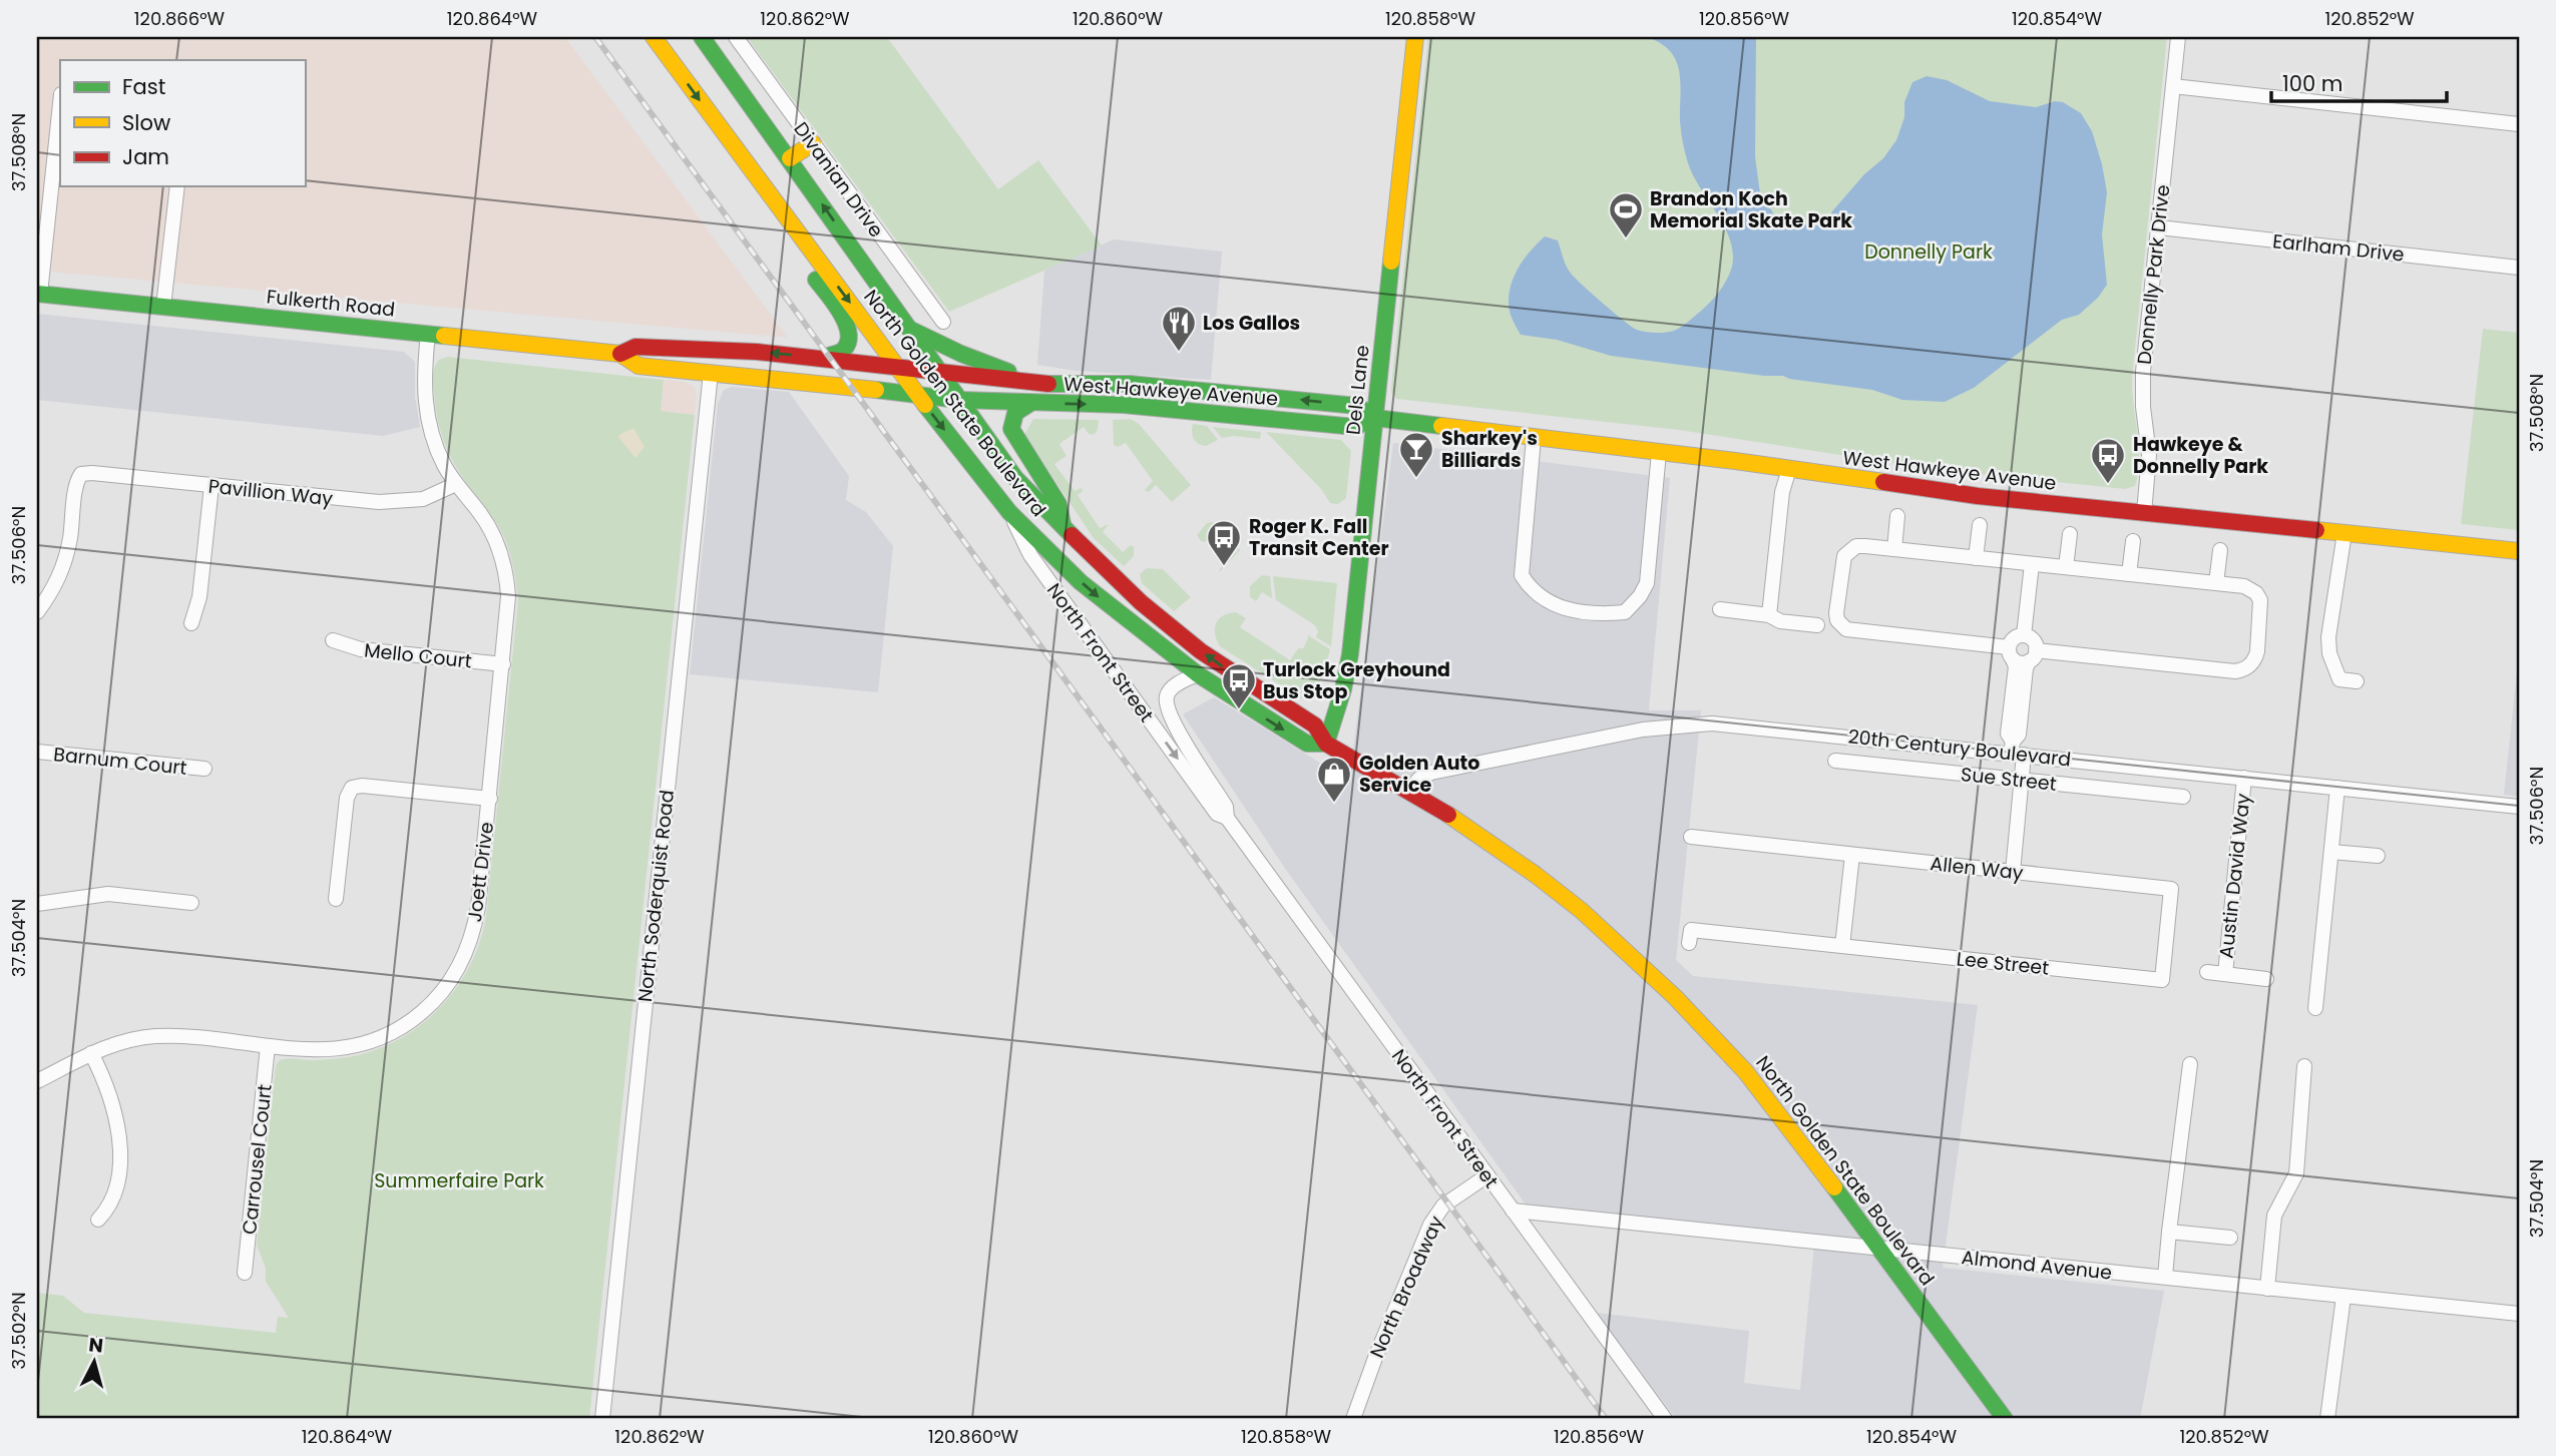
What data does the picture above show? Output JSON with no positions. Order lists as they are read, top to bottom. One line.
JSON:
{"streets":{"street":["Divanian Drive","Earlham Drive","Donnelly Park Drive","Fulkerth Road","Dels Lane","West Hawkeye Avenue","North Golden State Boulevard","Pavillion Way","North Front Street","Mello Court","20th Century Boulevard","Barnum Court","Sue Street","Allen Way","Joett Drive","Austin David Way","North Soderquist Road","Lee Street","Carrousel Court","Almond Avenue","North Broadway"]},"crossings":[["Earlham Drive","Donnelly Park Drive"],["Donnelly Park Drive","West Hawkeye Avenue"],["Fulkerth Road","West Hawkeye Avenue"],["Fulkerth Road","North Golden State Boulevard"],["Fulkerth Road","Joett Drive"],["Fulkerth Road","North Soderquist Road"],["Dels Lane","West Hawkeye Avenue"],["Dels Lane","North Golden State Boulevard"],["West Hawkeye Avenue","North Golden State Boulevard"],["North Golden State Boulevard","North Front Street"],["North Golden State Boulevard","20th Century Boulevard"],["North Golden State Boulevard","Almond Avenue"],["Pavillion Way","Joett Drive"],["North Front Street","Almond Avenue"],["North Front Street","North Broadway"],["Mello Court","Joett Drive"],["20th Century Boulevard","Austin David Way"],["Allen Way","Lee Street"],["Joett Drive","Carrousel Court"]],"parks":["Donnelly Park","Summerfaire Park"],"places":{"sports":["Brandon Koch Memorial Skate Park"],"restaurant":["Los Gallos"],"bar":["Sharkey's Billiards"],"bus stop":["Hawkeye & Donnelly Park","Roger K. Fall Transit Center","Turlock Greyhound Bus Stop"],"shop":["Golden Auto Service"]},"legend":["Fast","Slow","Jam"],"scale_bar":"100 m","north":"top","coordinates":["120.866°W","120.864°W","120.862°W","120.860°W","120.858°W","120.856°W","120.854°W","120.852°W","37.508°N","37.506°N","37.504°N","37.502°N"]}
